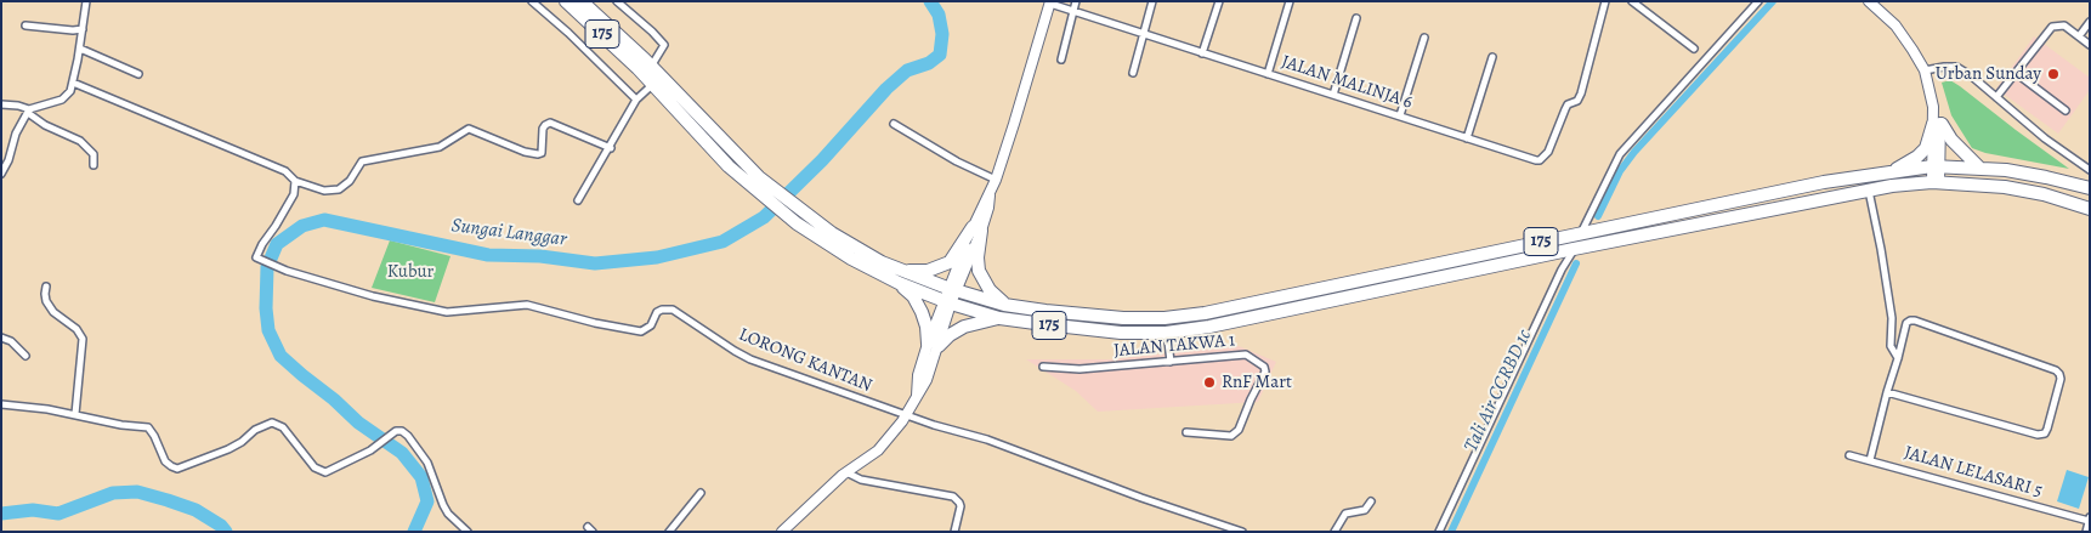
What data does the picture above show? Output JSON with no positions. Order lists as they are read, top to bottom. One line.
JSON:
{"streets":{"highway":["175"],"street":["JALAN MALINJA 6","JALAN TAKWA 1","LORONG KANTAN","JALAN LELASARI 5"]},"water":["Sungai Langgar","Tali Air CCRBD 1c"],"parks":["Kubur"],"places":["Urban Sunday","RnF Mart"]}
